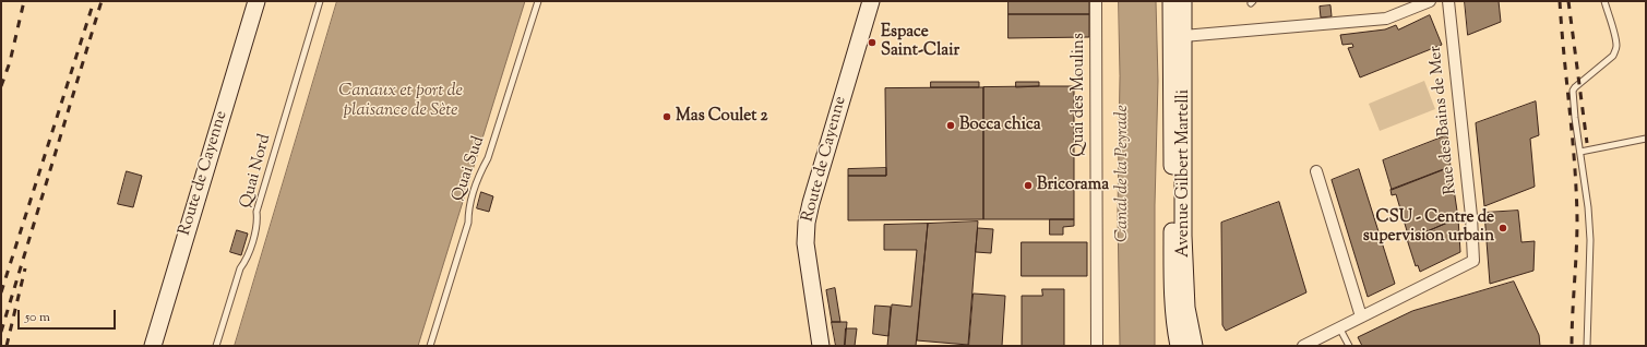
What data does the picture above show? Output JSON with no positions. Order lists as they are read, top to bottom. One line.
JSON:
{"streets":{"street":["Quai des Moulins","Rue des Bains de Mer","Route de Cayenne","Avenue Gilbert Martelli"],"lane":["Quai Sud","Quai Nord"]},"water":["Canaux et port de plaisance de Sète","Canal de la Peyrade"],"places":["Espace Saint-Clair","Mas Coulet 2","Bocca chica","Bricorama","CSU - Centre de supervision urbain"],"scale_bar":"50 m"}
